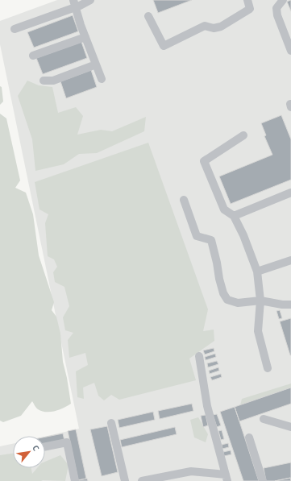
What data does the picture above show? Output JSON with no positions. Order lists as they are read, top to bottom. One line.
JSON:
{"north":"top right"}
